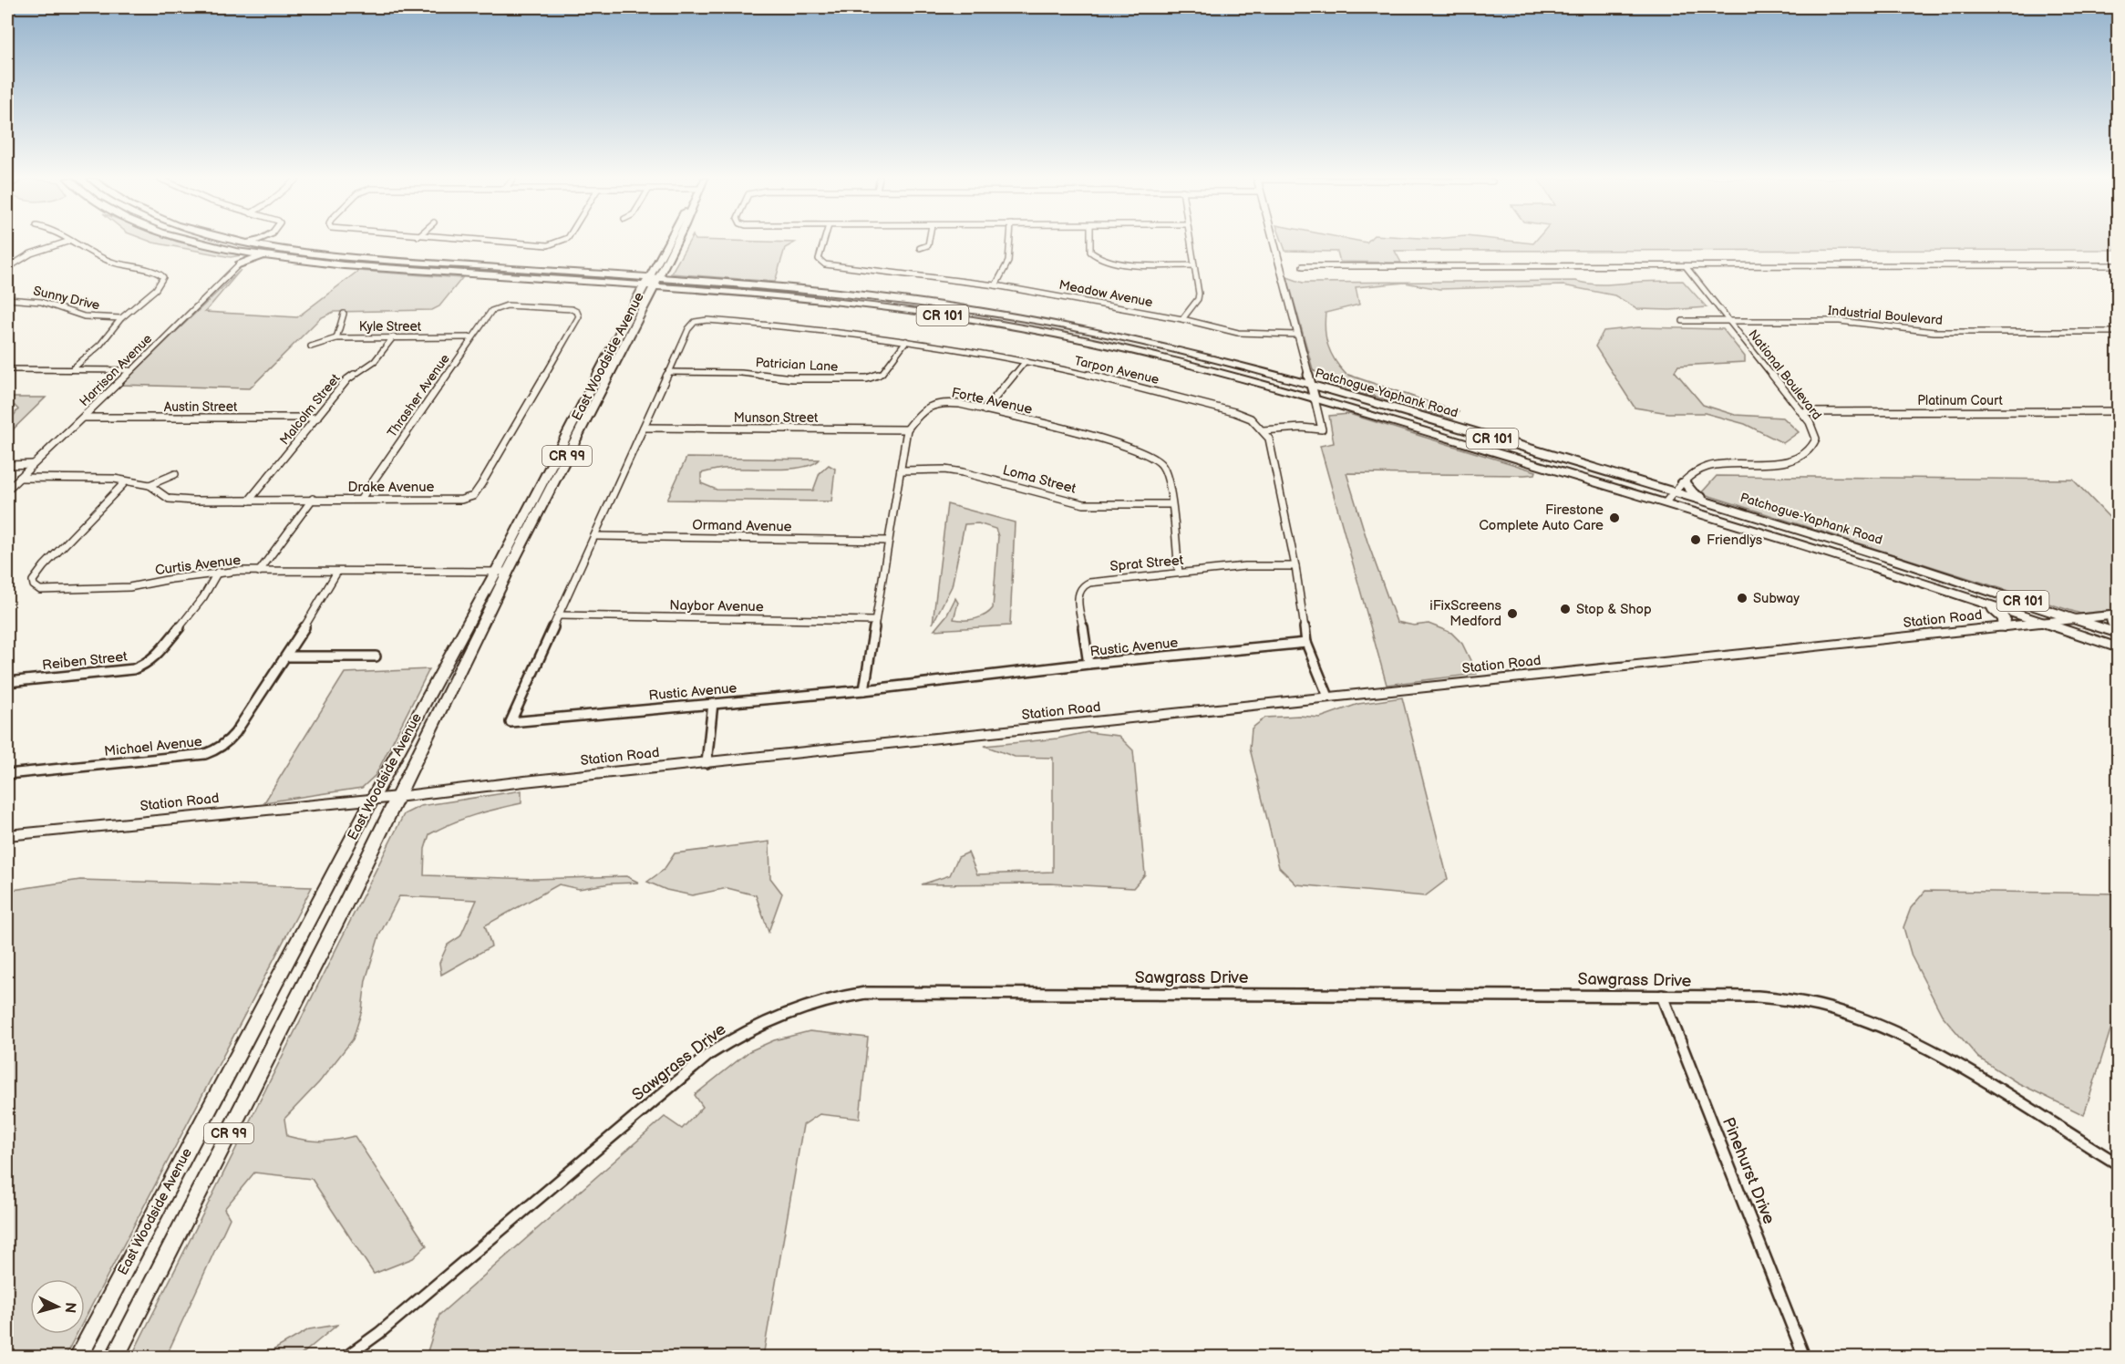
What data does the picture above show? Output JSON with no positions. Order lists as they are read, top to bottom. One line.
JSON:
{"streets":{"main road":["CR 101","East Woodside Avenue","Patchogue-Yaphank Road","CR 99","Station Road"],"street":["Meadow Avenue","Sunny Drive","Industrial Boulevard","Kyle Street","Patrician Lane","Harrison Avenue","Tarpon Avenue","National Boulevard","Thrasher Avenue","Platinum Court","Forte Avenue","Austin Street","Malcolm Street","Munson Street","Loma Street","Drake Avenue","Ormand Avenue","Sprat Street","Curtis Avenue","Naybor Avenue","Rustic Avenue","Reiben Street","Michael Avenue","Sawgrass Drive","Pinehurst Drive"]},"crossings":[["CR 101","East Woodside Avenue"],["CR 101","Patchogue-Yaphank Road"],["CR 101","Station Road"],["Industrial Boulevard","National Boulevard"],["Kyle Street","Thrasher Avenue"],["Kyle Street","Malcolm Street"],["East Woodside Avenue","Patchogue-Yaphank Road"],["East Woodside Avenue","Curtis Avenue"],["East Woodside Avenue","Station Road"],["Patrician Lane","Tarpon Avenue"],["Patrician Lane","Rustic Avenue"],["Harrison Avenue","Austin Street"],["Harrison Avenue","Drake Avenue"],["Tarpon Avenue","Rustic Avenue"],["National Boulevard","Patchogue-Yaphank Road"],["National Boulevard","Platinum Court"],["Patchogue-Yaphank Road","Station Road"],["Thrasher Avenue","Drake Avenue"],["Forte Avenue","Munson Street"],["Forte Avenue","Loma Street"],["Forte Avenue","Sprat Street"],["Austin Street","Malcolm Street"],["Malcolm Street","Drake Avenue"],["Munson Street","Rustic Avenue"],["Drake Avenue","Curtis Avenue"],["Ormand Avenue","Rustic Avenue"],["Sprat Street","Rustic Avenue"],["Curtis Avenue","Reiben Street"],["Curtis Avenue","Michael Avenue"],["Naybor Avenue","Rustic Avenue"],["Sawgrass Drive","Pinehurst Drive"]],"places":["Firestone Complete Auto Care","Friendlys","Subway","Stop & Shop","iFixScreens Medford"],"north":"right"}
